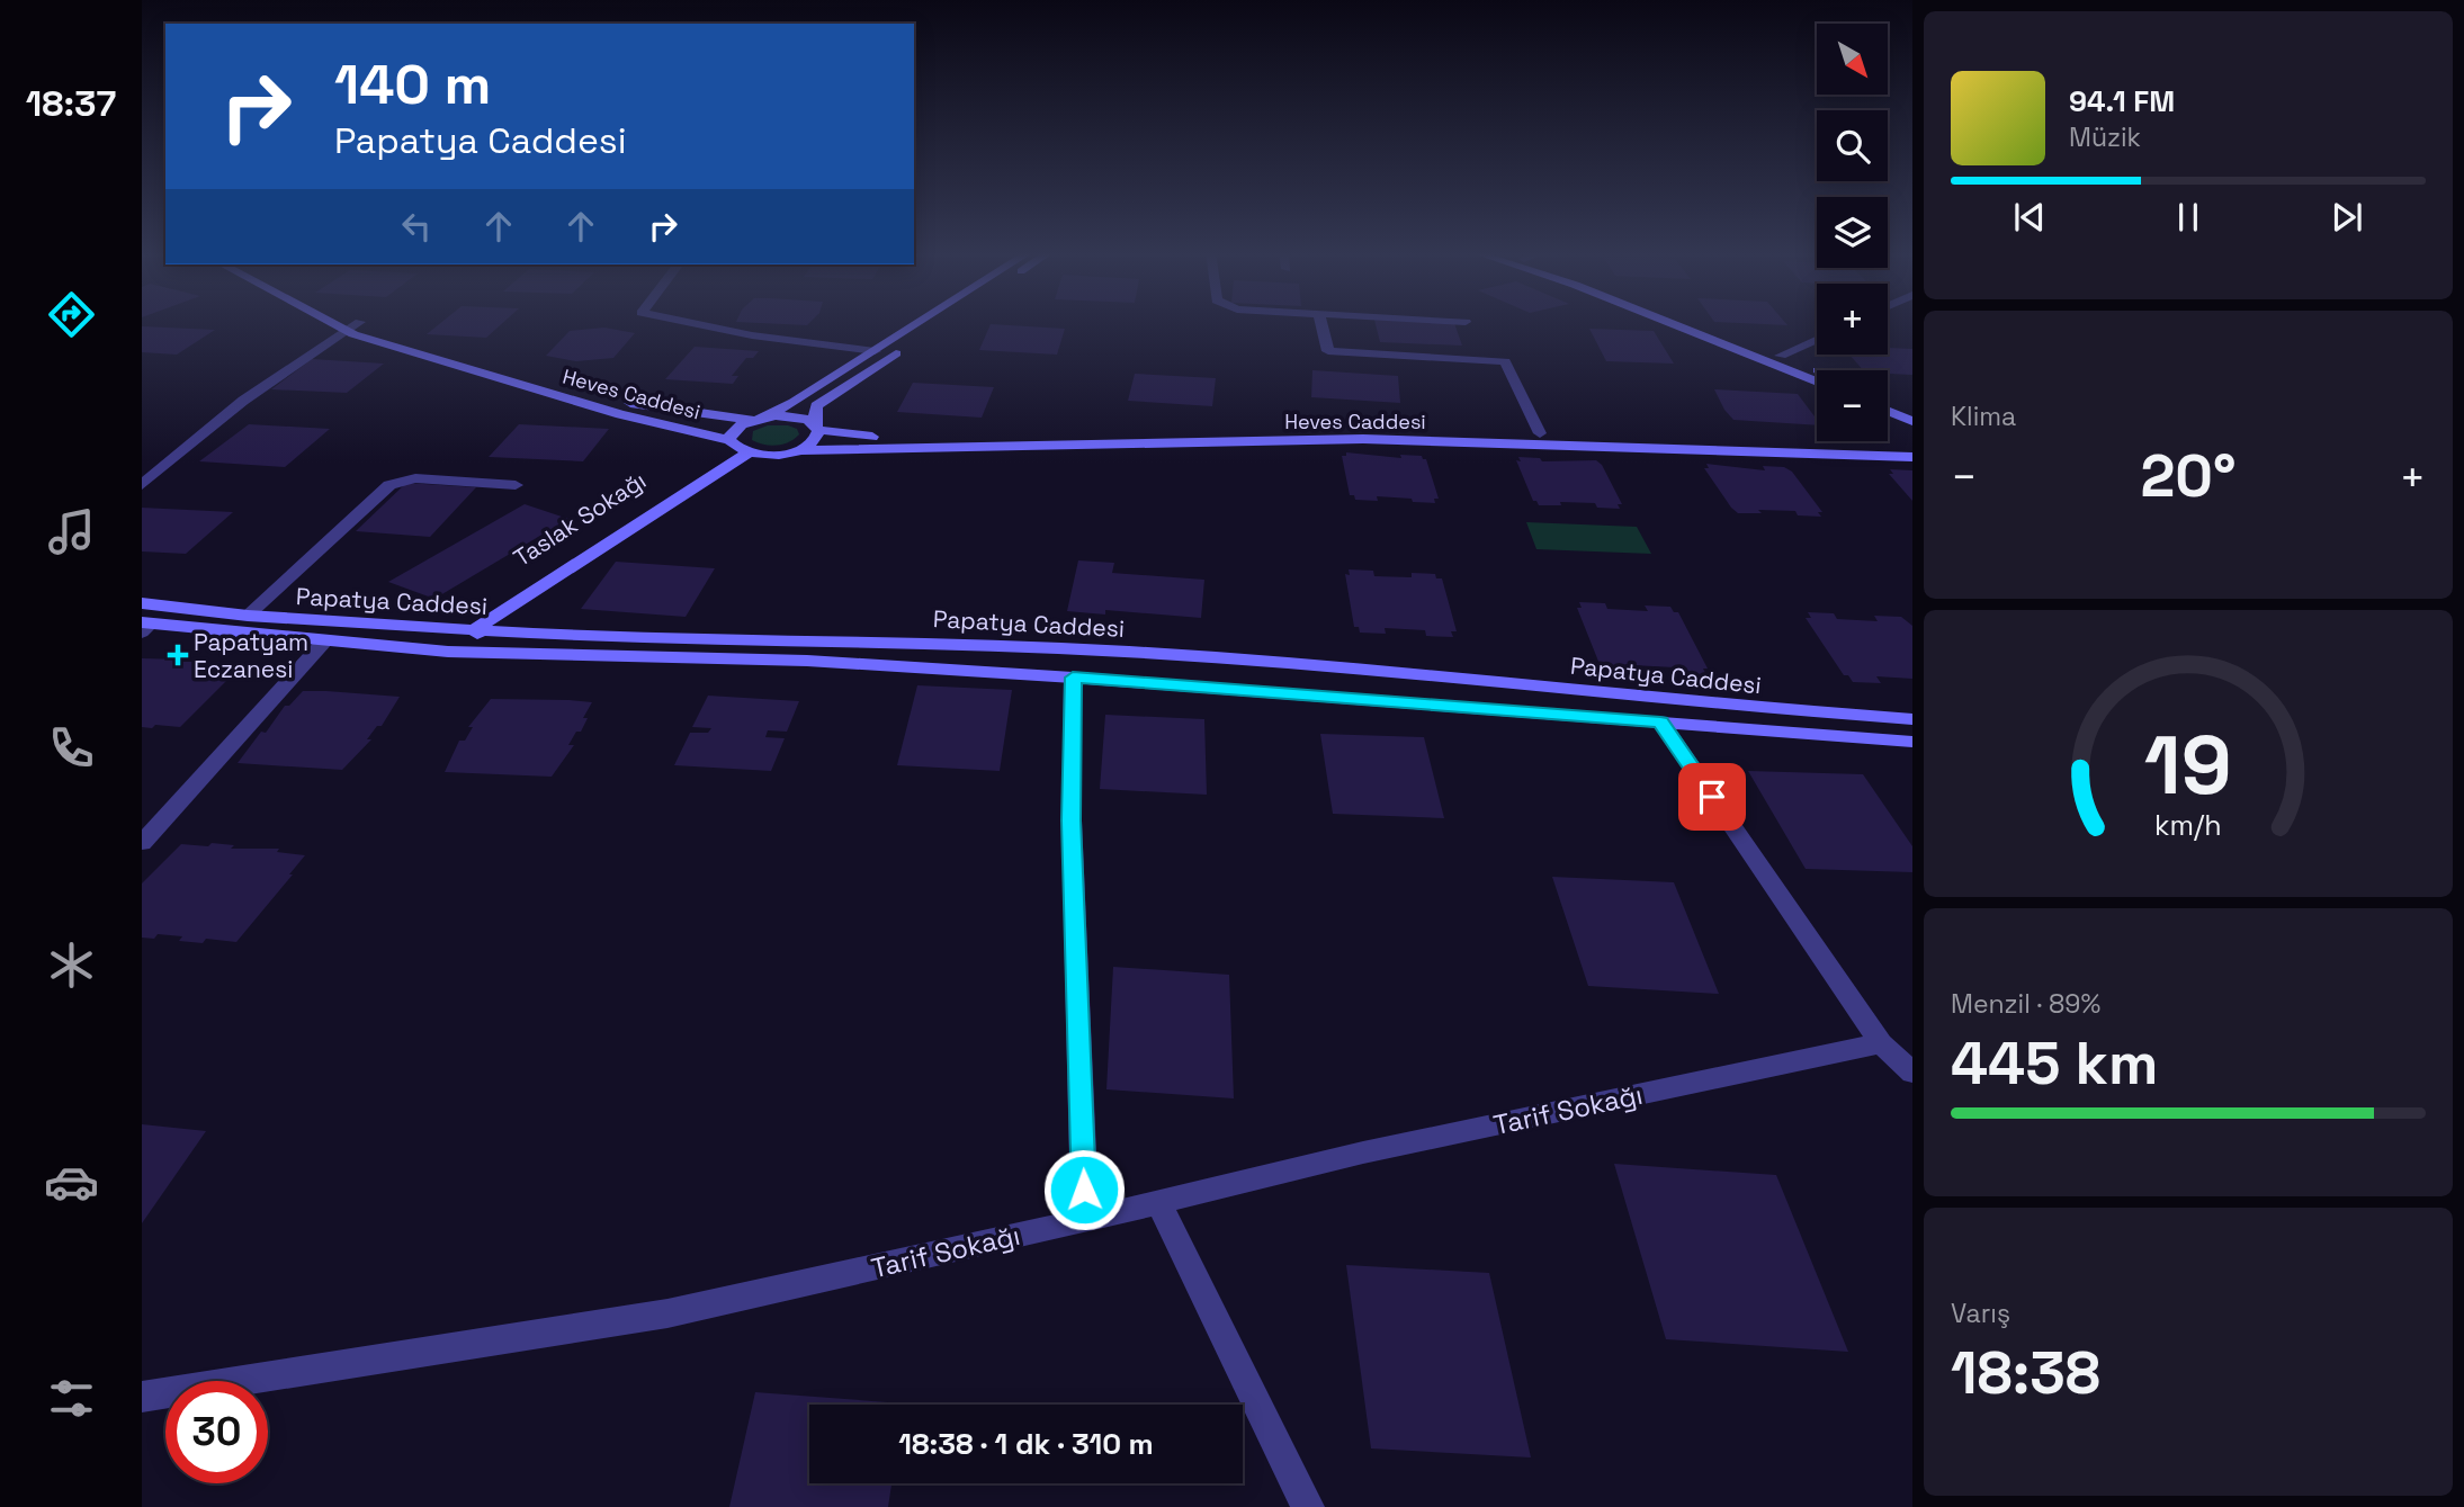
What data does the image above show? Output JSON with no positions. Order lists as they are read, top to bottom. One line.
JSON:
{"streets":{"street":["Heves Caddesi","Taslak Sokağı","Papatya Caddesi","Tarif Sokağı"]},"crossings":[["Heves Caddesi","Taslak Sokağı"],["Taslak Sokağı","Papatya Caddesi"]],"places":{"health":["Papatyam Eczanesi"]},"north":"bottom right","page":{"tabs":"18:37","map_buttons":["+","−"],"turn":["140 m","Papatya Caddesi"],"song":["94.1 FM","Müzik"],"tile":["Klima",["Menzil · 89%","445 km"],["Varış","18:38"]],"heat":["−","20°","+"],"limit":"30","trip":"18:38 · 1 dk · 310 m","gauge":["19","km/h"]}}
